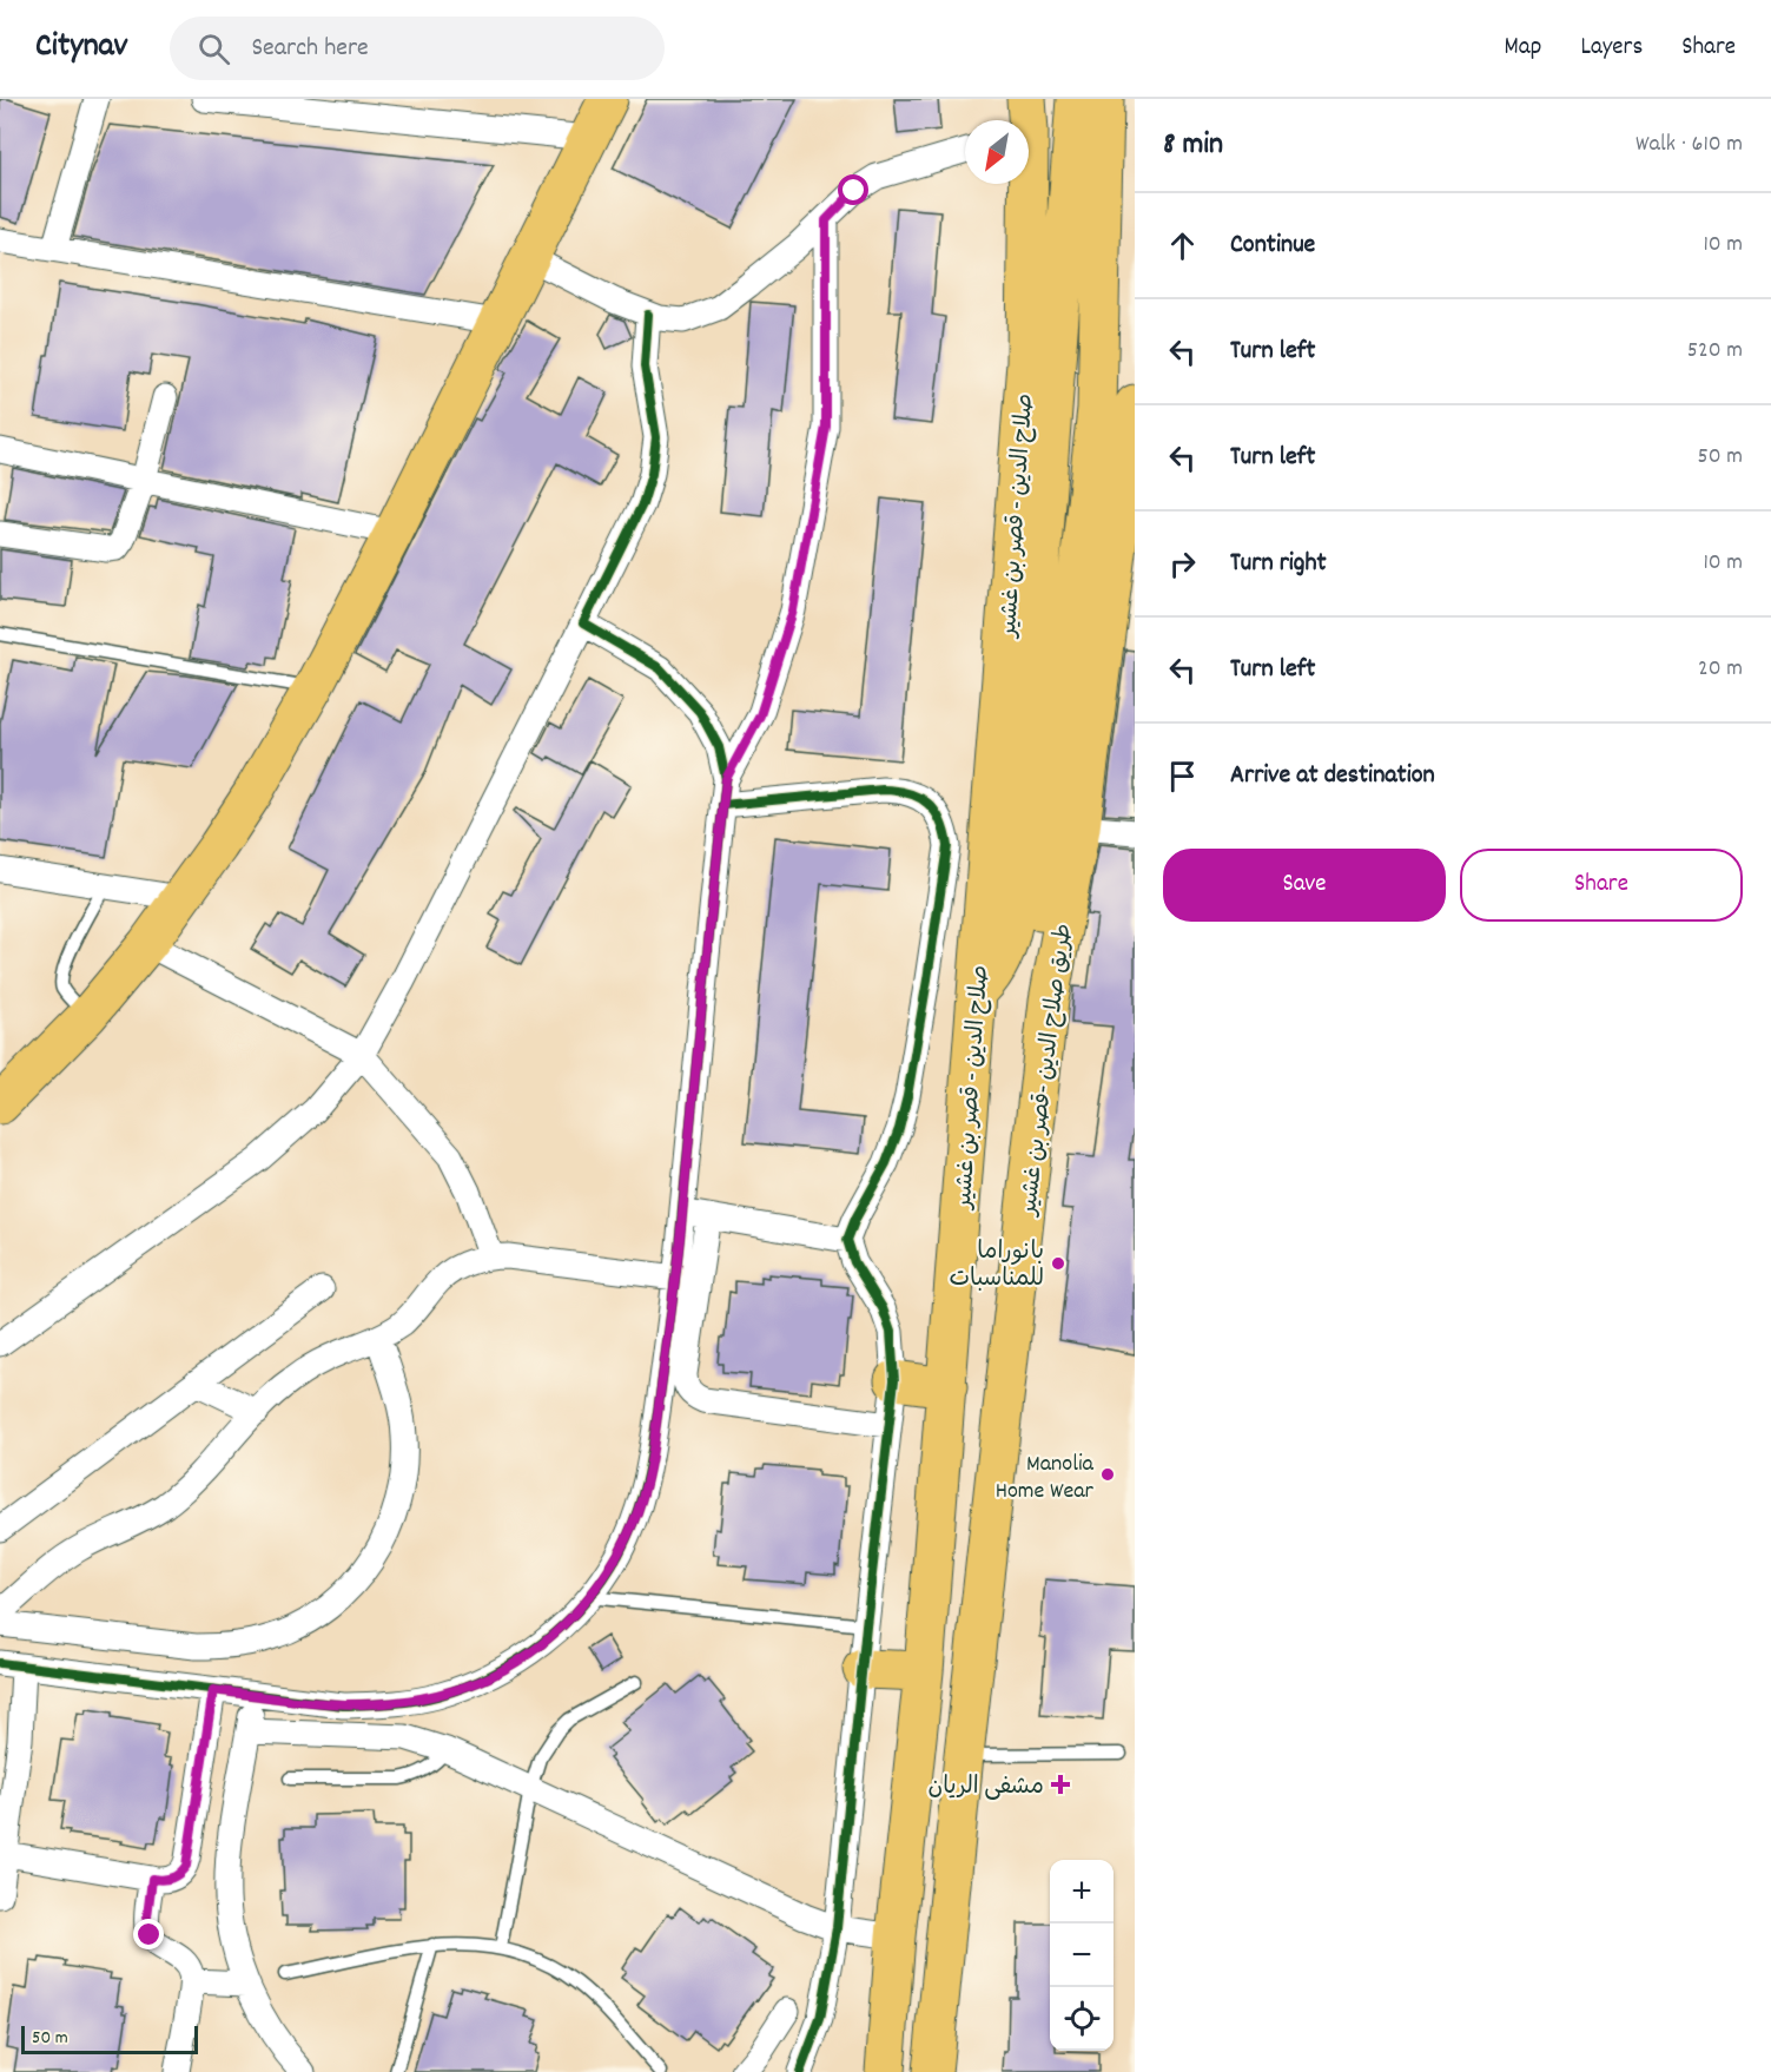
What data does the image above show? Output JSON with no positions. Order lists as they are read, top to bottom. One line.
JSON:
{"streets":{"main road":["صلاح الدين - قصر بن غشير","طريق صلاح الدين -قصر بن غشير"]},"places":{"other":["بانوراما للمناسبات","Manolia Home Wear"],"health":["مشفى الريان"]},"scale_bar":"50 m","north":"bottom left","page":{"header":"Citynav","search":"Search here","nav":["Map","Layers","Share"],"heading":["8 min","Walk · 610 m"],"list":[["Continue","10 m"],["Turn left","520 m"],["Turn left","50 m"],["Turn right","10 m"],["Turn left","20 m"],"Arrive at destination"],"buttons":["Save","Share"],"map_buttons":["+","−"],"scale":"50 m"}}
